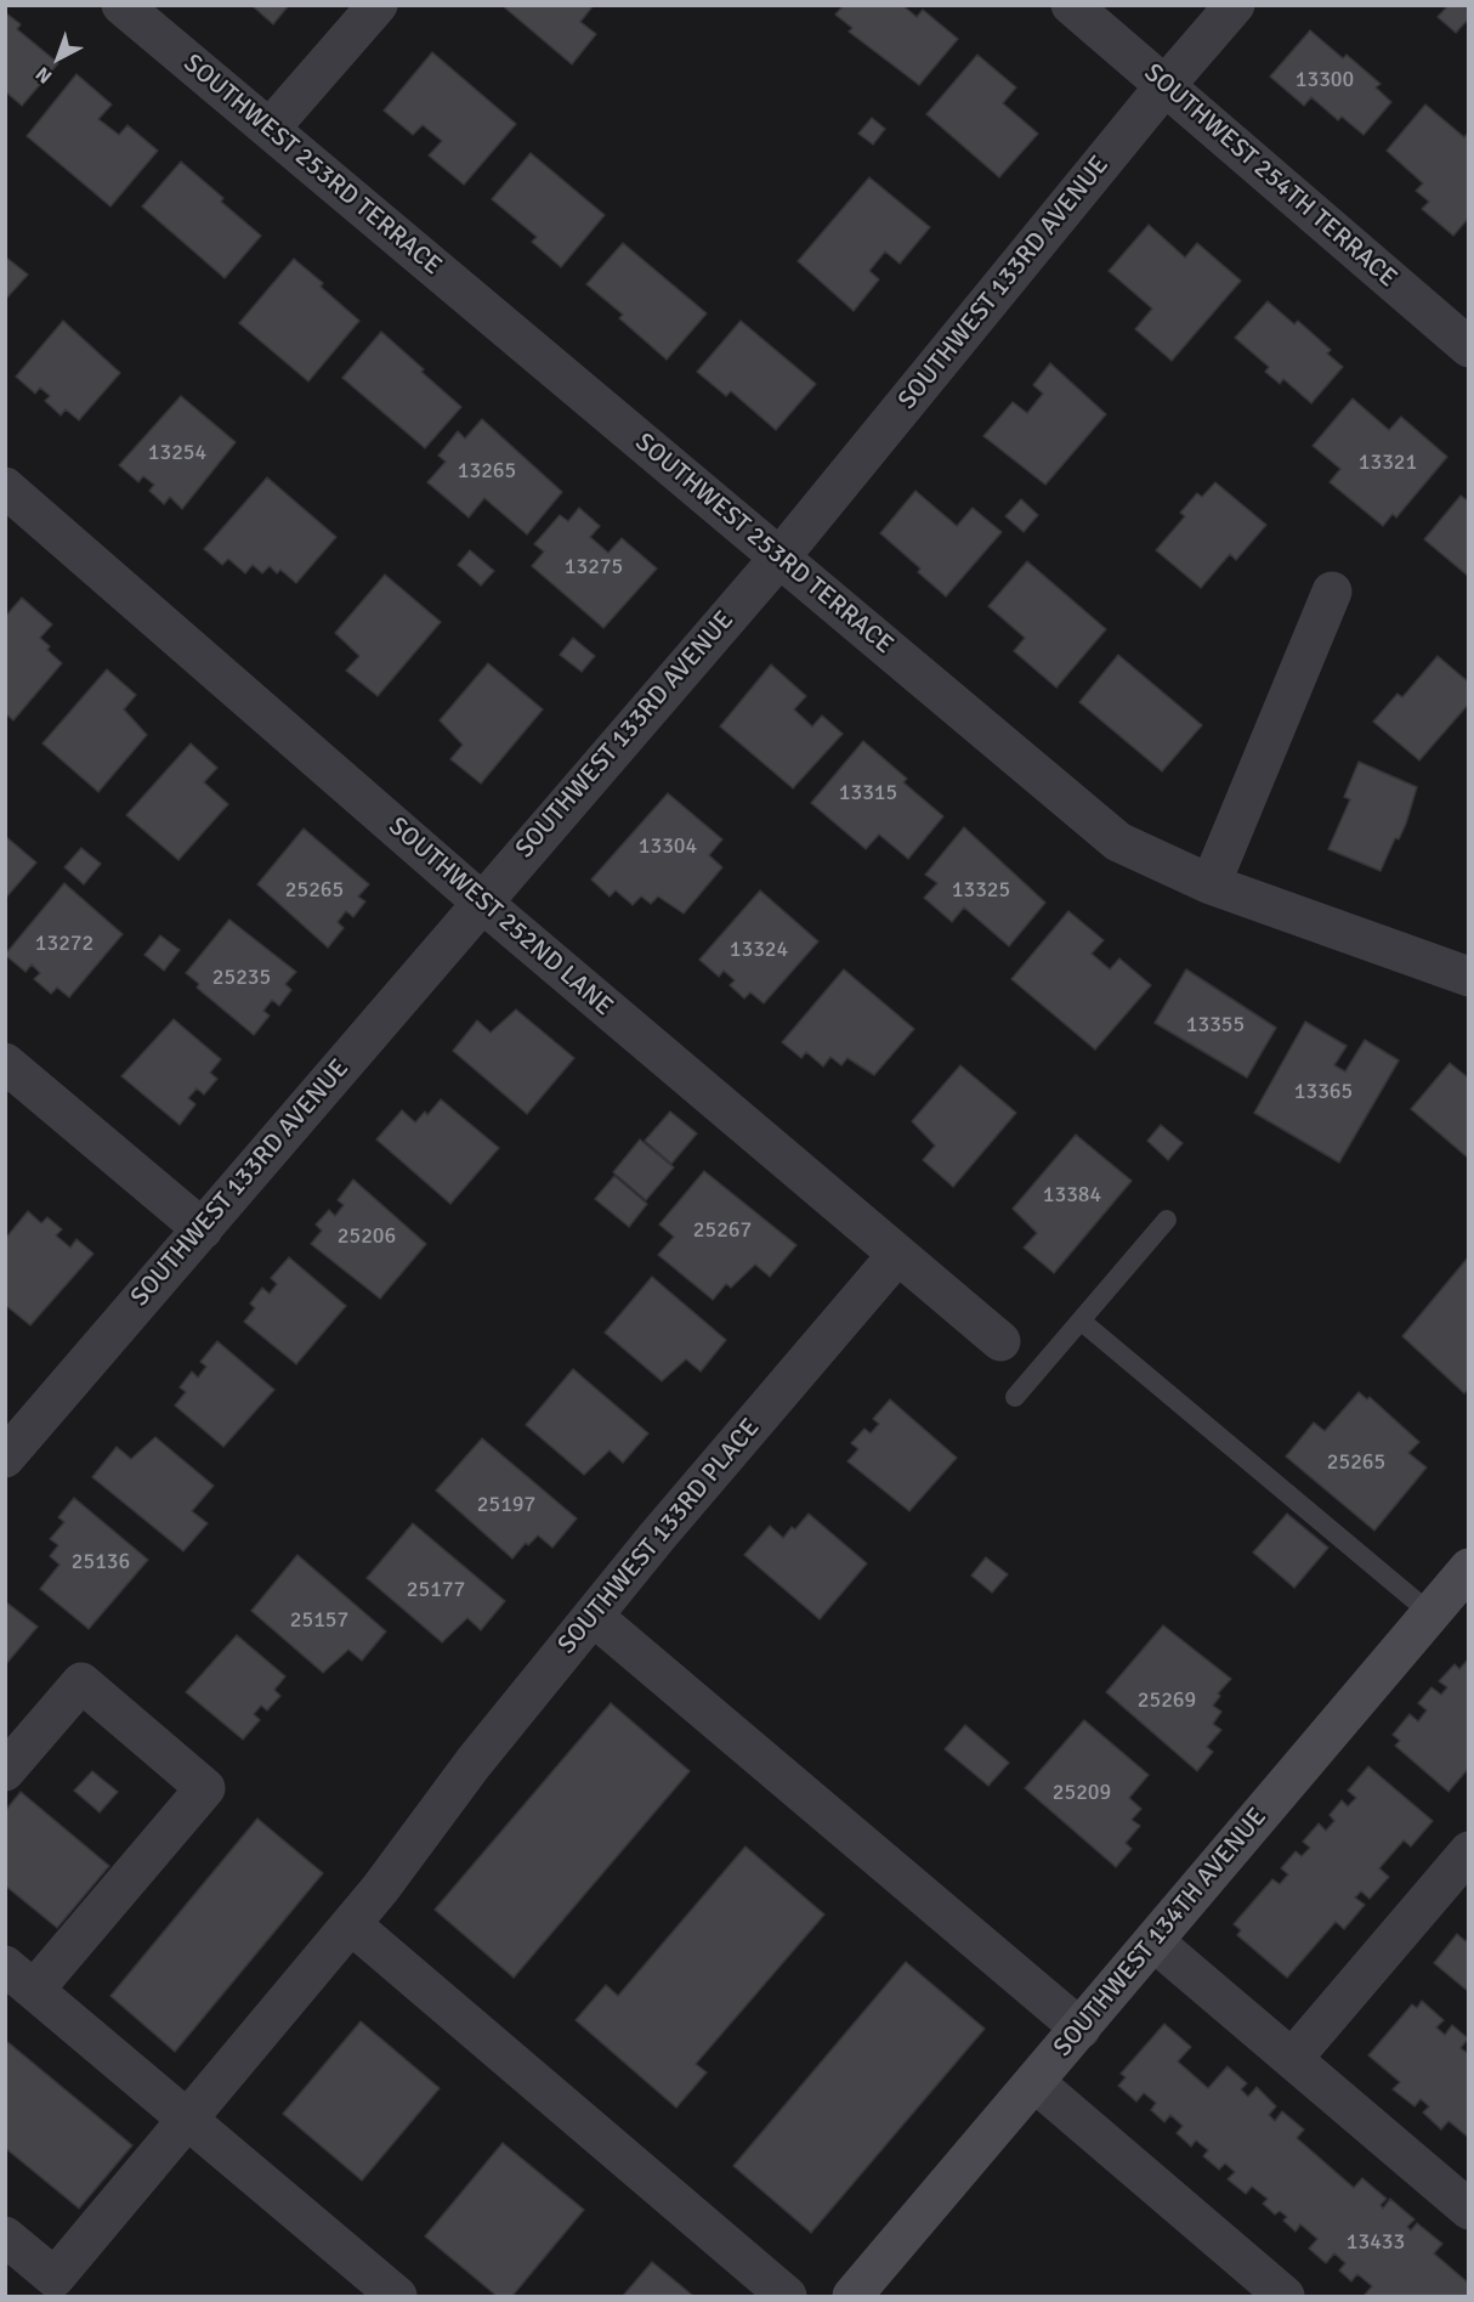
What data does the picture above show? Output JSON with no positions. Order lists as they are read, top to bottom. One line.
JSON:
{"streets":{"street":["SOUTHWEST 253RD TERRACE","SOUTHWEST 254TH TERRACE","SOUTHWEST 133RD AVENUE","SOUTHWEST 252ND LANE","SOUTHWEST 133RD PLACE","SOUTHWEST 134TH AVENUE"]},"crossings":[["SOUTHWEST 253RD TERRACE","SOUTHWEST 133RD AVENUE"],["SOUTHWEST 254TH TERRACE","SOUTHWEST 133RD AVENUE"],["SOUTHWEST 133RD AVENUE","SOUTHWEST 252ND LANE"],["SOUTHWEST 252ND LANE","SOUTHWEST 133RD PLACE"]],"house_numbers":["13300","13254","13321","13265","13275","13315","13304","25265","13325","13272","13324","25235","13355","13365","13384","25267","25206","25265","25197","25136","25177","25157","25269","25209","13433"],"north":"bottom left"}
